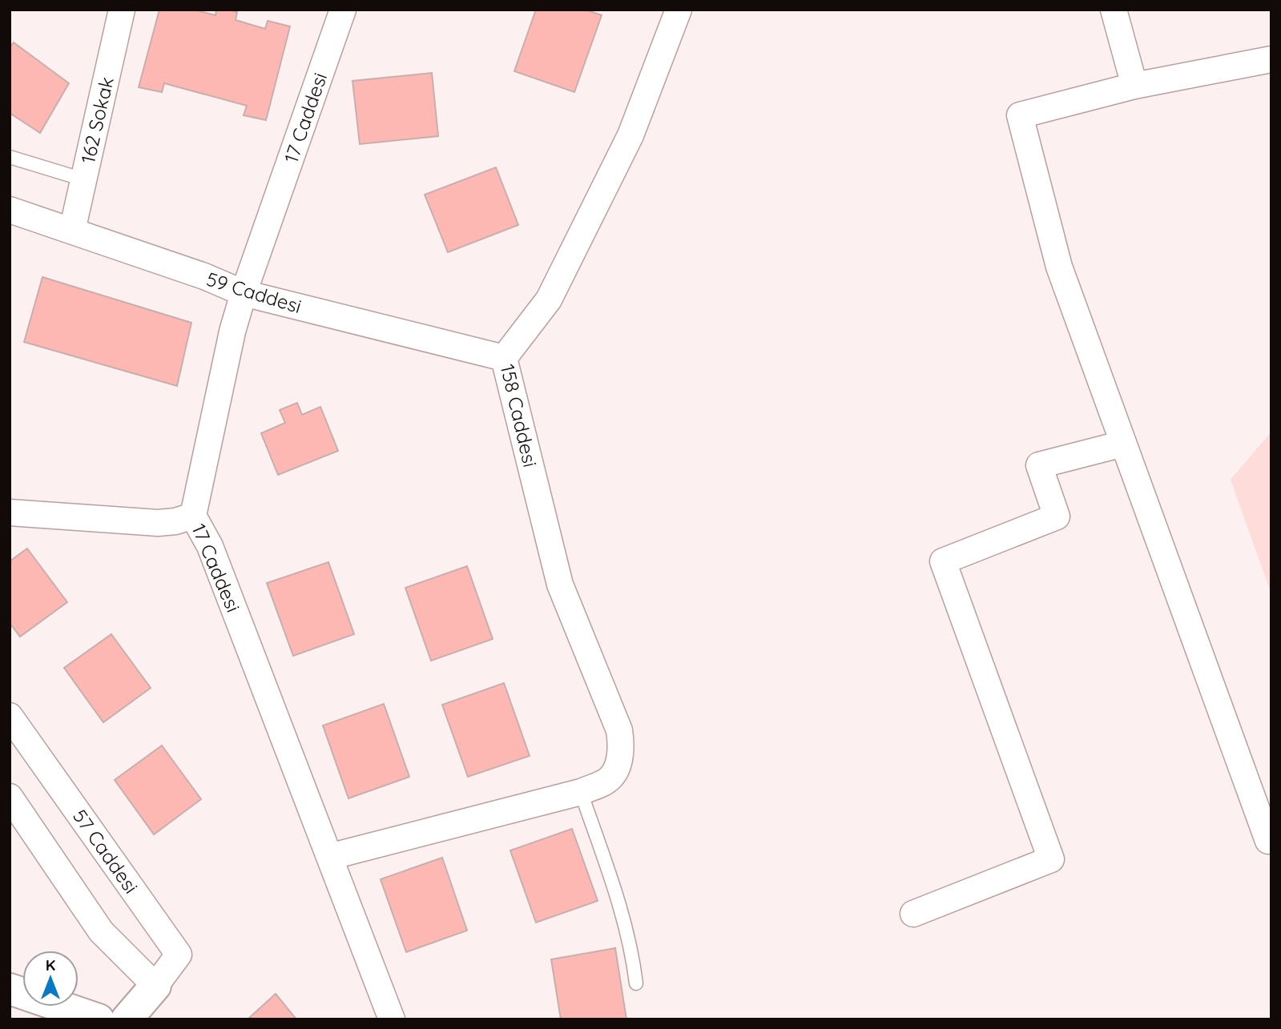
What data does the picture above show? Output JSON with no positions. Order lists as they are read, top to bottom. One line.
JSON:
{"streets":{"street":["17 Caddesi","162 Sokak","59 Caddesi","158 Caddesi","57 Caddesi"]},"crossings":[["17 Caddesi","59 Caddesi"],["162 Sokak","59 Caddesi"],["59 Caddesi","158 Caddesi"]],"north":"top"}
